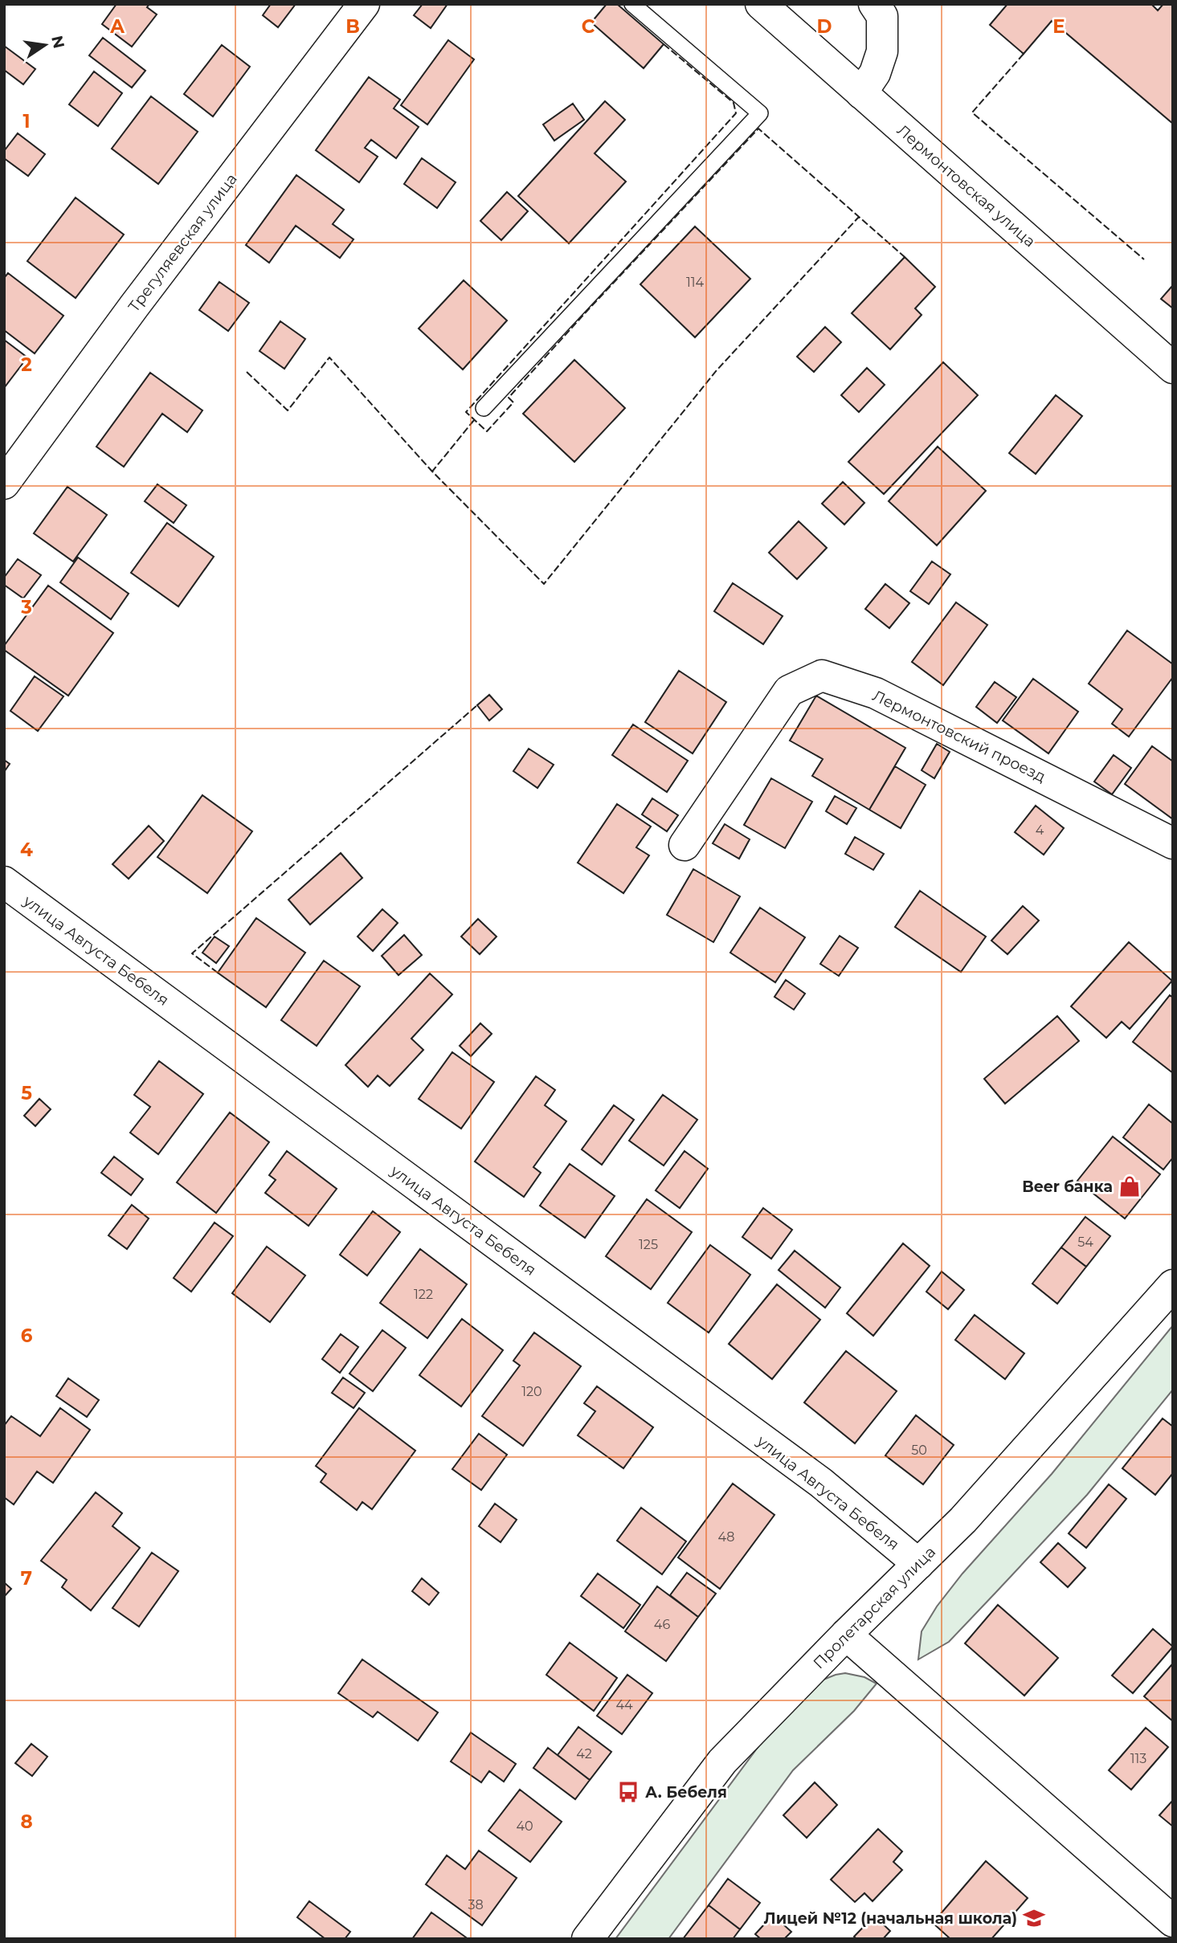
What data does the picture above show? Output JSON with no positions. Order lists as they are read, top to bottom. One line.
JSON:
{"streets":{"street":["Лермонтовская улица","Трегуляевская улица","Лермонтовский проезд","улица Августа Бебеля","Пролетарская улица"]},"crossings":[["улица Августа Бебеля","Пролетарская улица"]],"places":{"shop":["Beer банка"],"bus stop":["А. Бебеля"],"school or university":["Лицей №12 (начальная школа)"]},"house_numbers":["114","4","54","125","122","120","50","48","46","44","42","113","40","38"],"north":"right","grid":{"columns":["A","B","C","D","E"],"rows":["1","2","3","4","5","6","7","8"]}}
